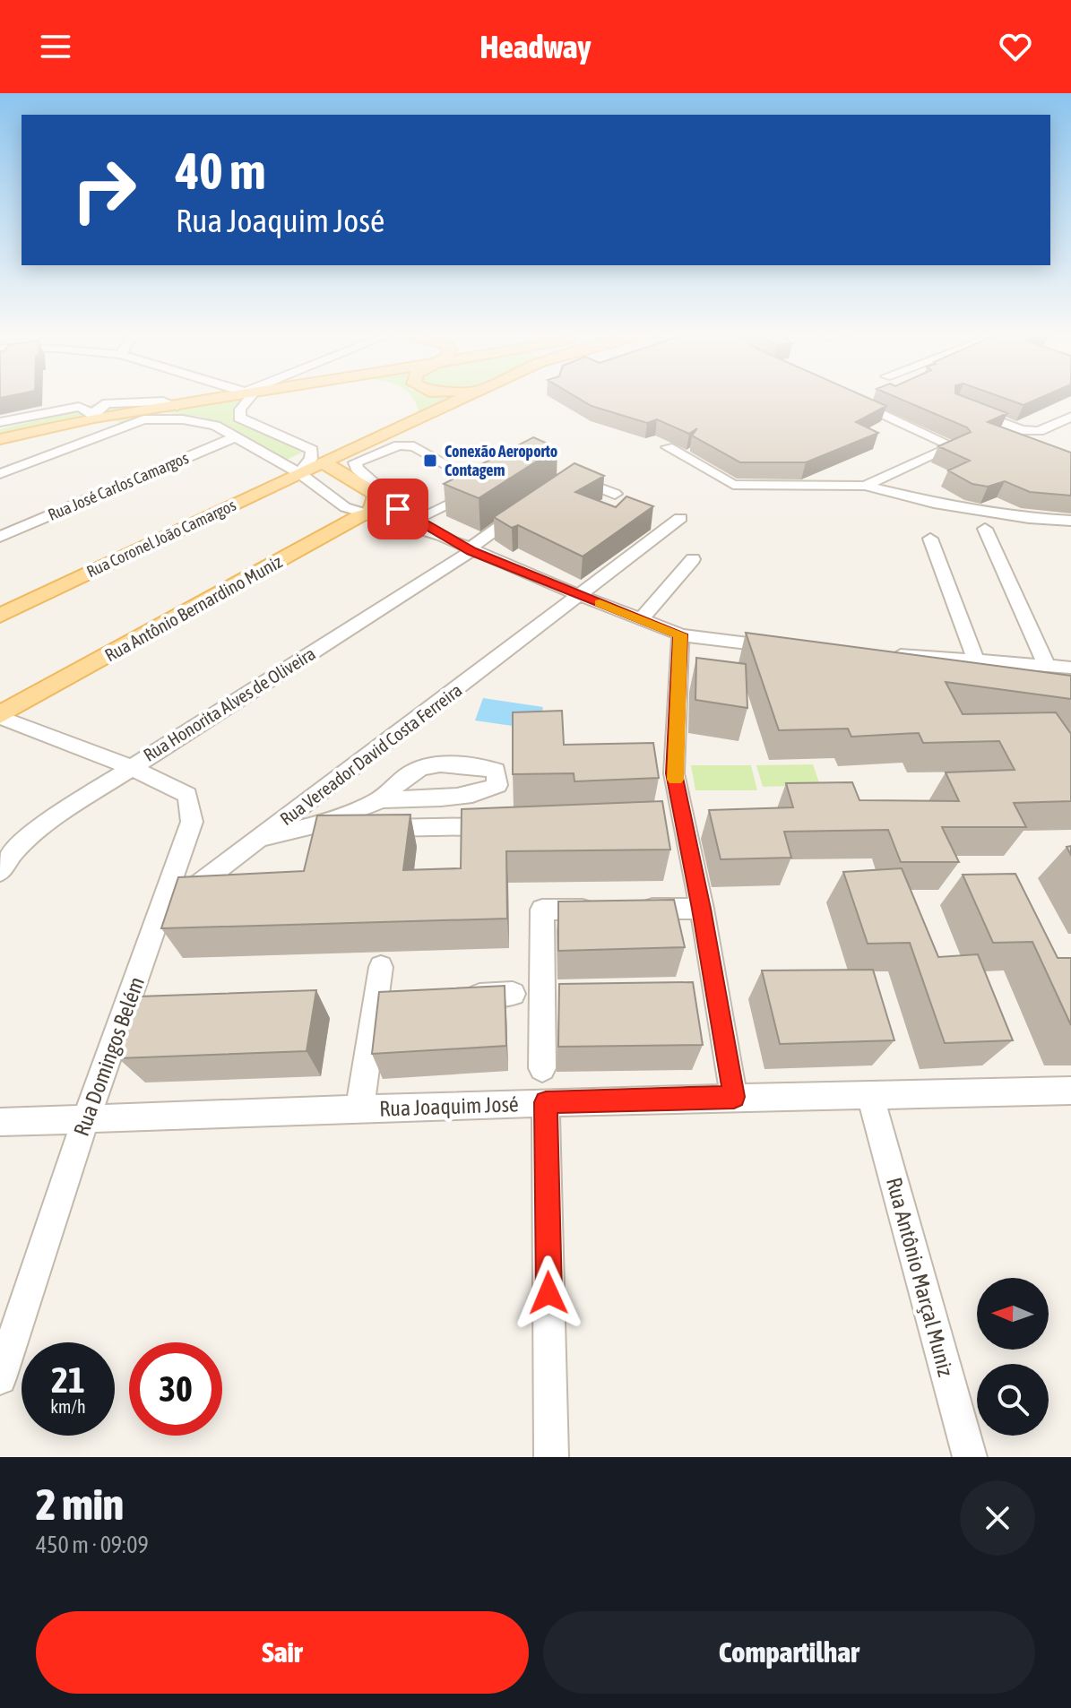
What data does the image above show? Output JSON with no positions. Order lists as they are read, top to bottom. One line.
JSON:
{"streets":{"main road":["Rua Coronel João Camargos","Rua Antônio Bernardino Muniz"],"street":["Rua José Carlos Camargos","Rua Honorita Alves de Oliveira","Rua Vereador David Costa Ferreira","Rua Domingos Belém","Rua Joaquim José","Rua Antônio Marçal Muniz"]},"crossings":[["Rua Honorita Alves de Oliveira","Rua Domingos Belém"],["Rua Vereador David Costa Ferreira","Rua Domingos Belém"],["Rua Domingos Belém","Rua Joaquim José"],["Rua Joaquim José","Rua Antônio Marçal Muniz"]],"places":{"transit":["Conexão Aeroporto Contagem"]},"north":"left","page":{"header":"Headway","turn":["40 m","Rua Joaquim José"],"speed":"21 km/h","limit":"30","heading":["2 min","450 m · 09:09"],"buttons":["Sair","Compartilhar"]}}
